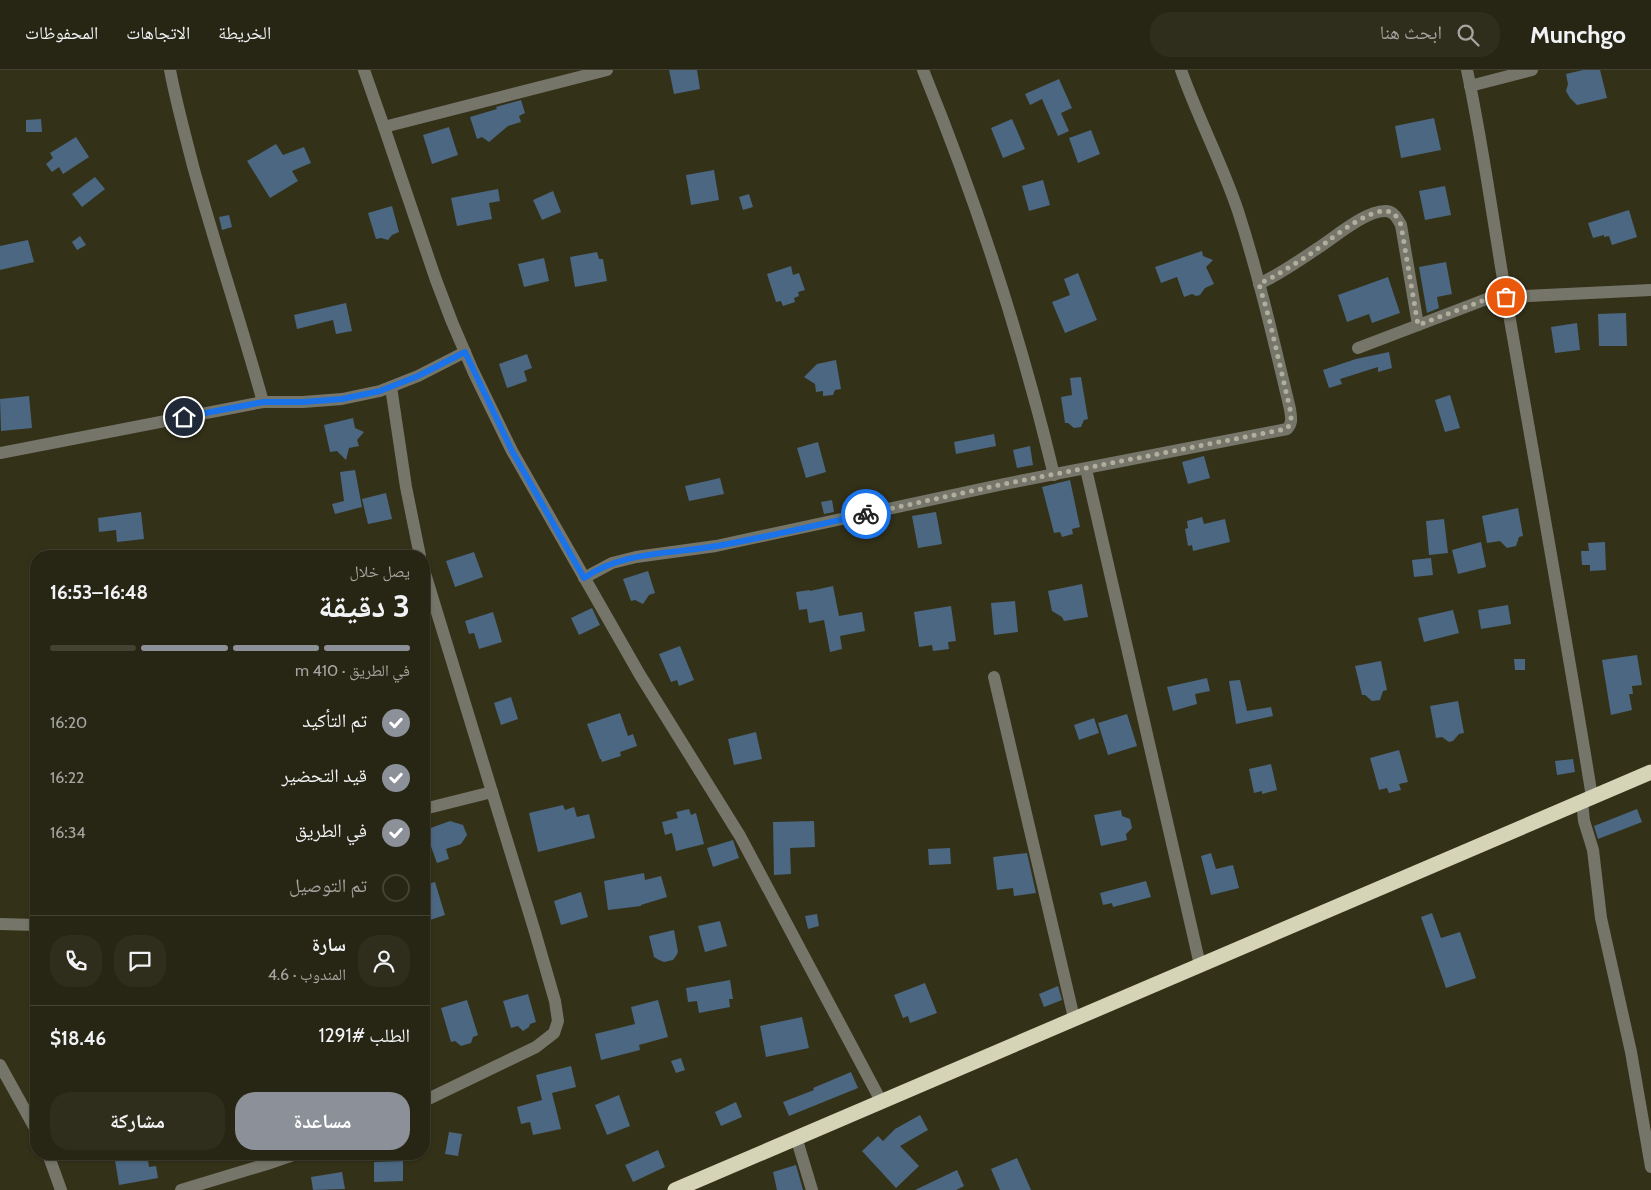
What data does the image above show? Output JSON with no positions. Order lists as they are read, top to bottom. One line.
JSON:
{"page":{"header":"Munchgo","search":"ابحث هنا","nav":["الخريطة","الاتجاهات","المحفوظات"],"heading":["3 دقيقة","يصل خلال","16:48–16:53"],"panel":["سارة","المندوب · 4.6","الطلب #1291","$18.46"],"bar":"في الطريق · 410 m","list":[["تم التأكيد","16:20"],["قيد التحضير","16:22"],["في الطريق","16:34"],"تم التوصيل"],"buttons":["مساعدة","مشاركة"]}}
